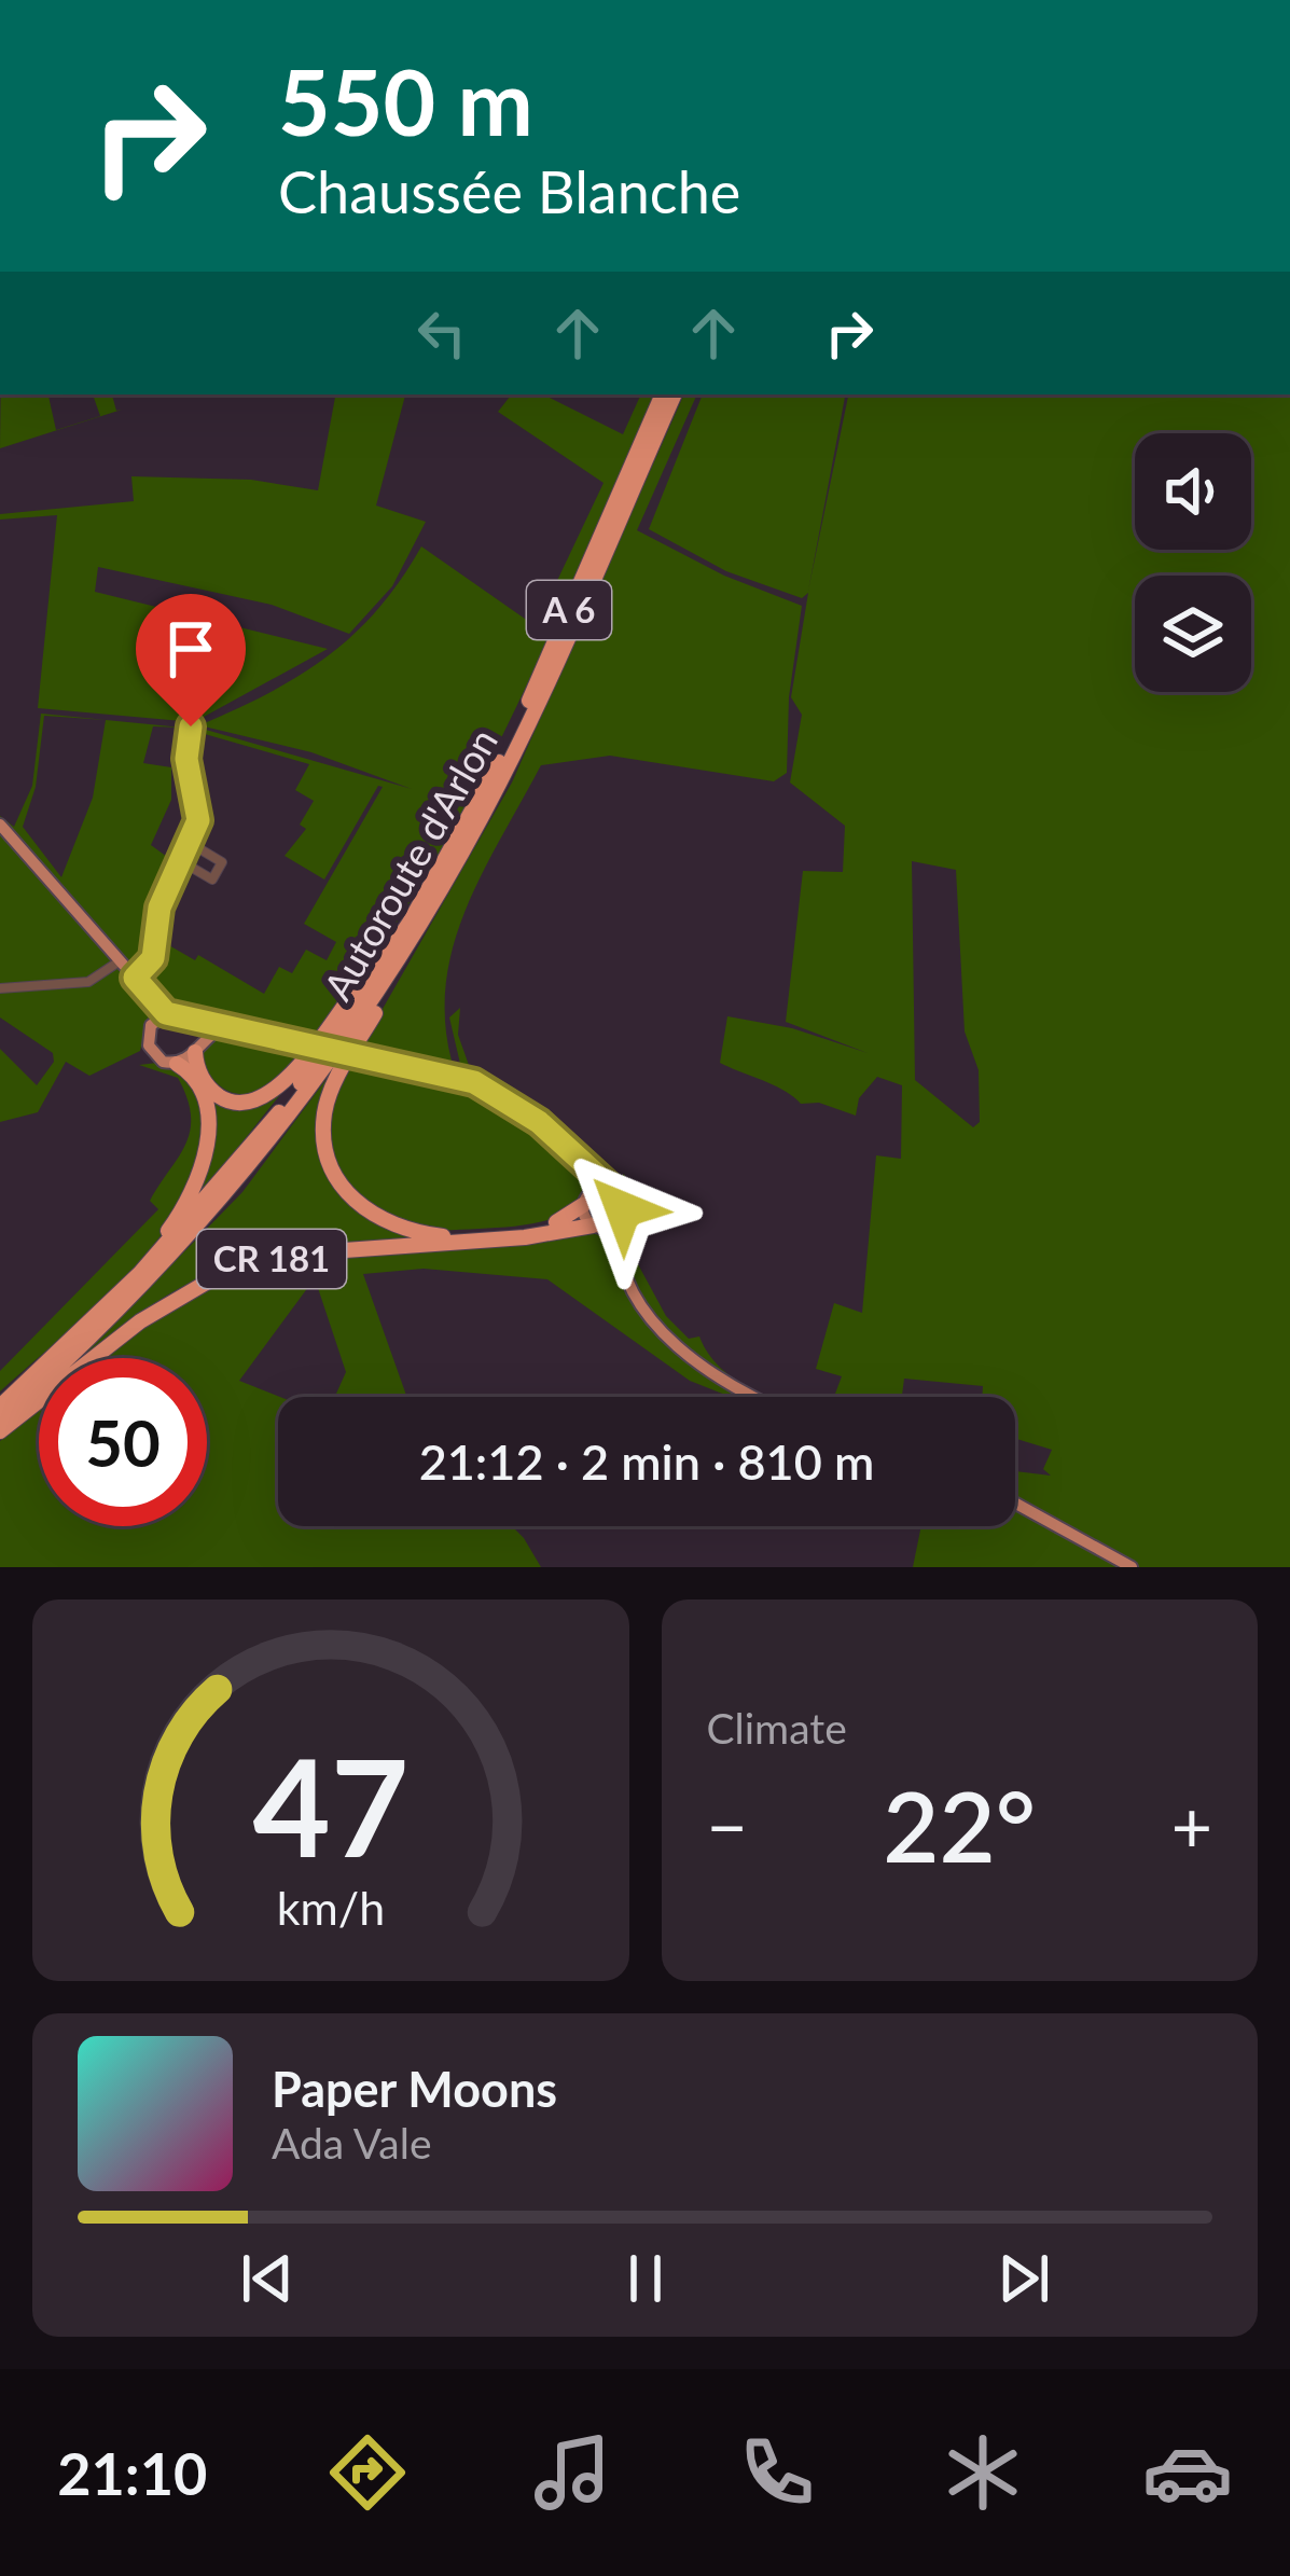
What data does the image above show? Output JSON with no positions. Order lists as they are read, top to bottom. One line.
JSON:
{"streets":{"highway":["A 6","Autoroute d'Arlon","CR 181"]},"crossings":[["A 6","Autoroute d'Arlon"]],"page":{"turn":["550 m","Chaussée Blanche"],"limit":"50","trip":"21:12 · 2 min · 810 m","tile":"Climate","heat":["−","22°","+"],"song":["Paper Moons","Ada Vale"],"tabs":"21:10","gauge":["47","km/h"]}}
